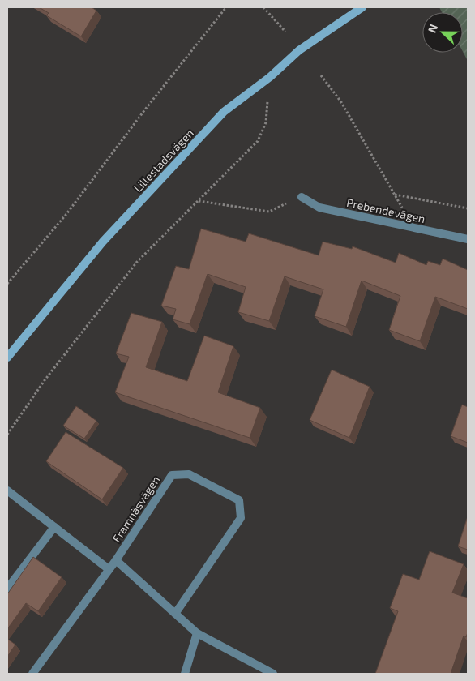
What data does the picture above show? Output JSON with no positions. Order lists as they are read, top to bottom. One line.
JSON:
{"streets":{"main road":["Lillestadsvägen"],"street":["Prebendevägen","Framnäsvägen"]},"north":"left"}
